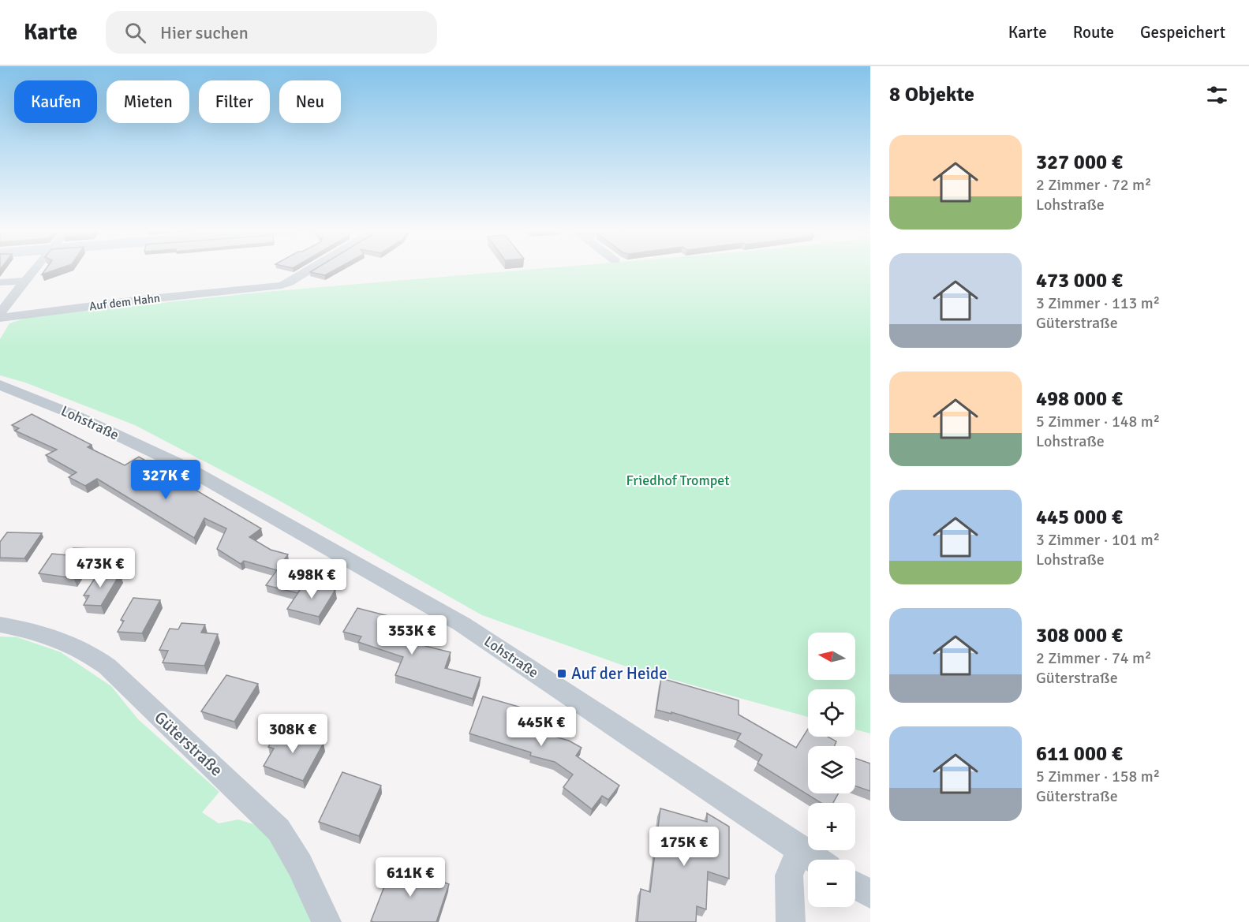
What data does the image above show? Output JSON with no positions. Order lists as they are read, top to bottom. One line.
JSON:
{"streets":{"street":["Auf dem Hahn","Lohstraße","Güterstraße"]},"parks":["Friedhof Trompet"],"places":{"transit":["Auf der Heide"]},"north":"left","page":{"header":"Karte","search":"Hier suchen","nav":["Karte","Route","Gespeichert"],"heading":"8 Objekte","chip":["Kaufen","Mieten","Filter","Neu"],"list":[{"name":"327 000 €","note":"2 Zimmer · 72 m² · Lohstraße"},{"name":"473 000 €","note":"3 Zimmer · 113 m² · Güterstraße"},{"name":"498 000 €","note":"5 Zimmer · 148 m² · Lohstraße"},{"name":"445 000 €","note":"3 Zimmer · 101 m² · Lohstraße"},{"name":"308 000 €","note":"2 Zimmer · 74 m² · Güterstraße"},{"name":"611 000 €","note":"5 Zimmer · 158 m² · Güterstraße"}],"price":["327K €","473K €","498K €","353K €","445K €","308K €","175K €","611K €"],"map_buttons":["+","−"]}}
